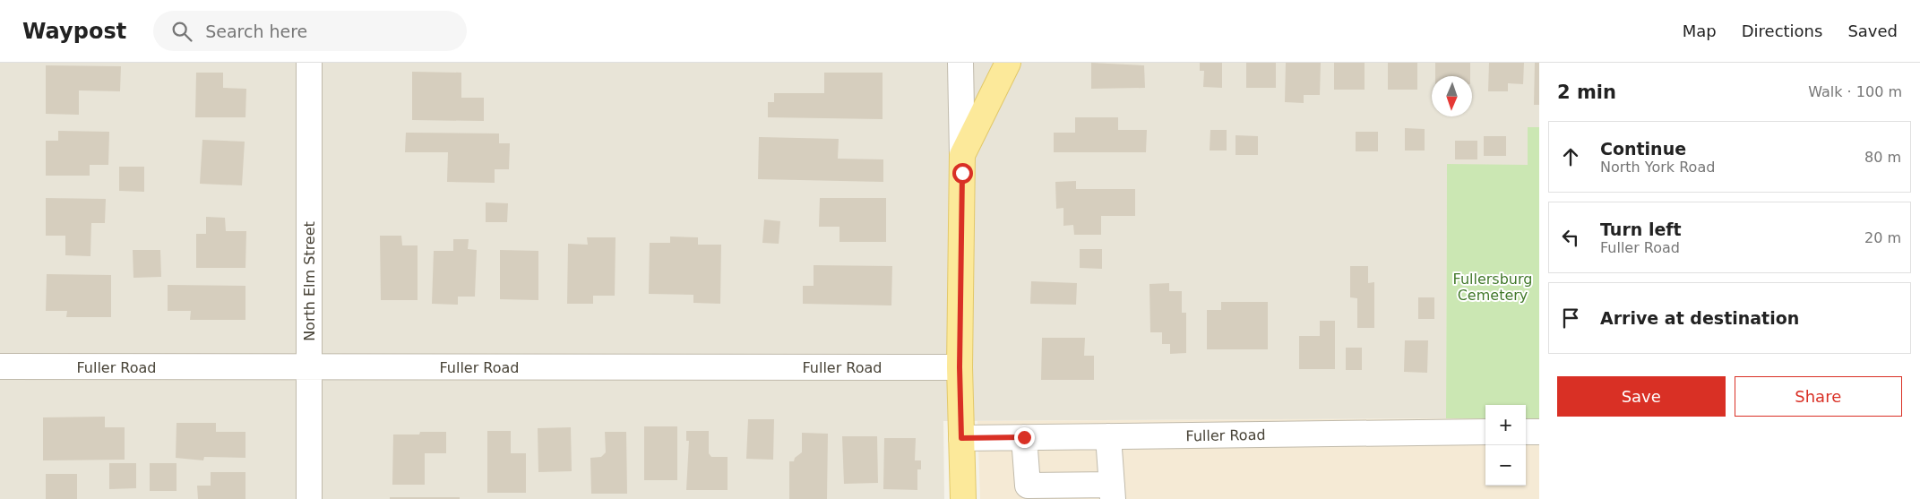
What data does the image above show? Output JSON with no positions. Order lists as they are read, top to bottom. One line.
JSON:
{"streets":{"street":["North Elm Street","Fuller Road"]},"crossings":[["North Elm Street","Fuller Road"]],"parks":["Fullersburg Cemetery"],"north":"bottom","page":{"header":"Waypost","search":"Search here","nav":["Map","Directions","Saved"],"heading":["2 min","Walk · 100 m"],"list":[["Continue","North York Road","80 m"],["Turn left","Fuller Road","20 m"],"Arrive at destination"],"buttons":["Save","Share"],"map_buttons":["+","−"]}}
